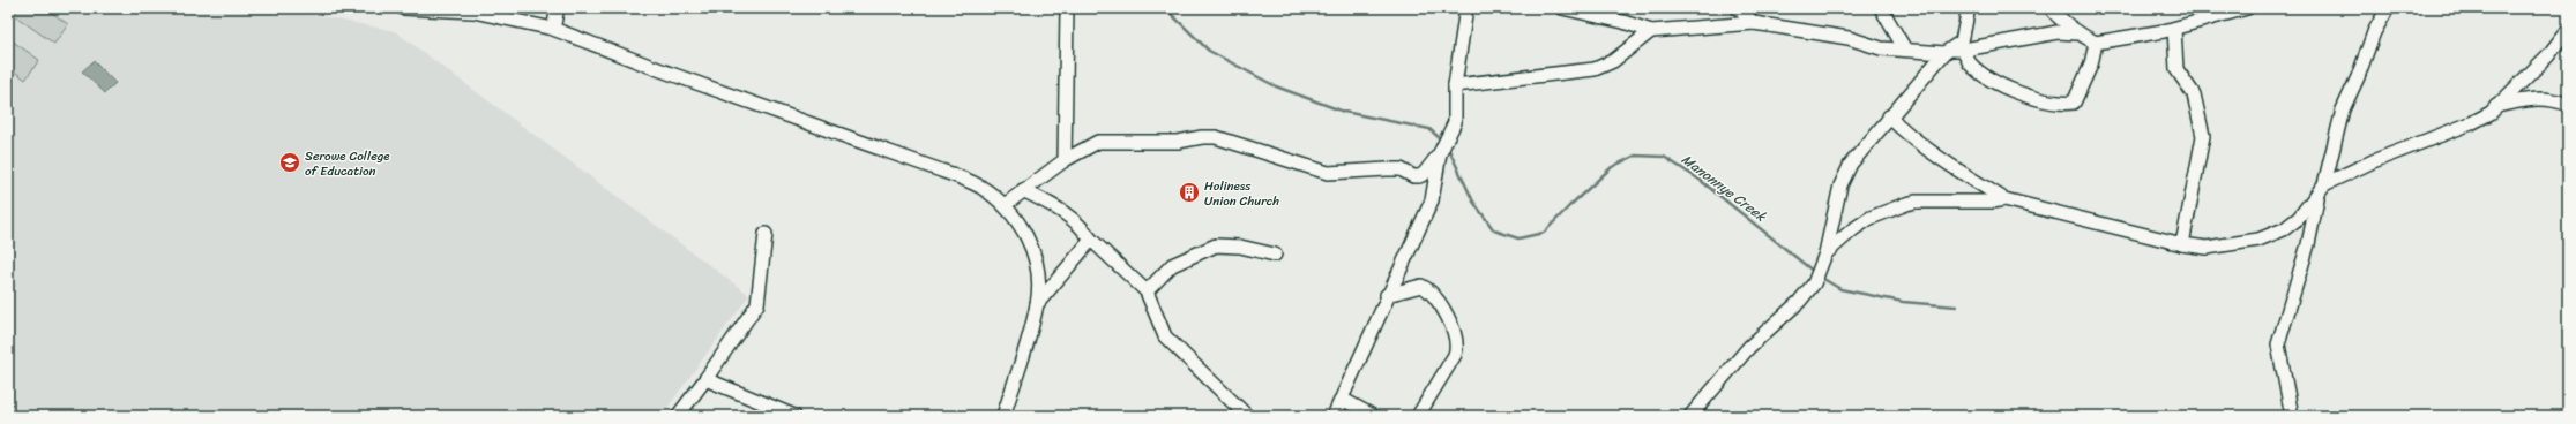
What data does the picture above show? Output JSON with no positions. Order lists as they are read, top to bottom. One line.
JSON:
{"water":["Manonnye Creek"],"places":{"school or university":["Serowe College of Education"],"building":["Holiness Union Church"]}}
